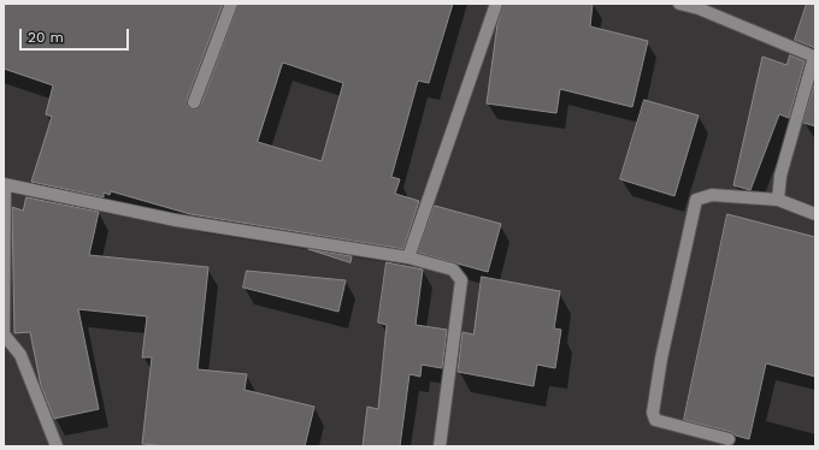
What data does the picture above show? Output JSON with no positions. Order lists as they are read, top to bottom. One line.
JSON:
{"scale_bar":"20 m"}
